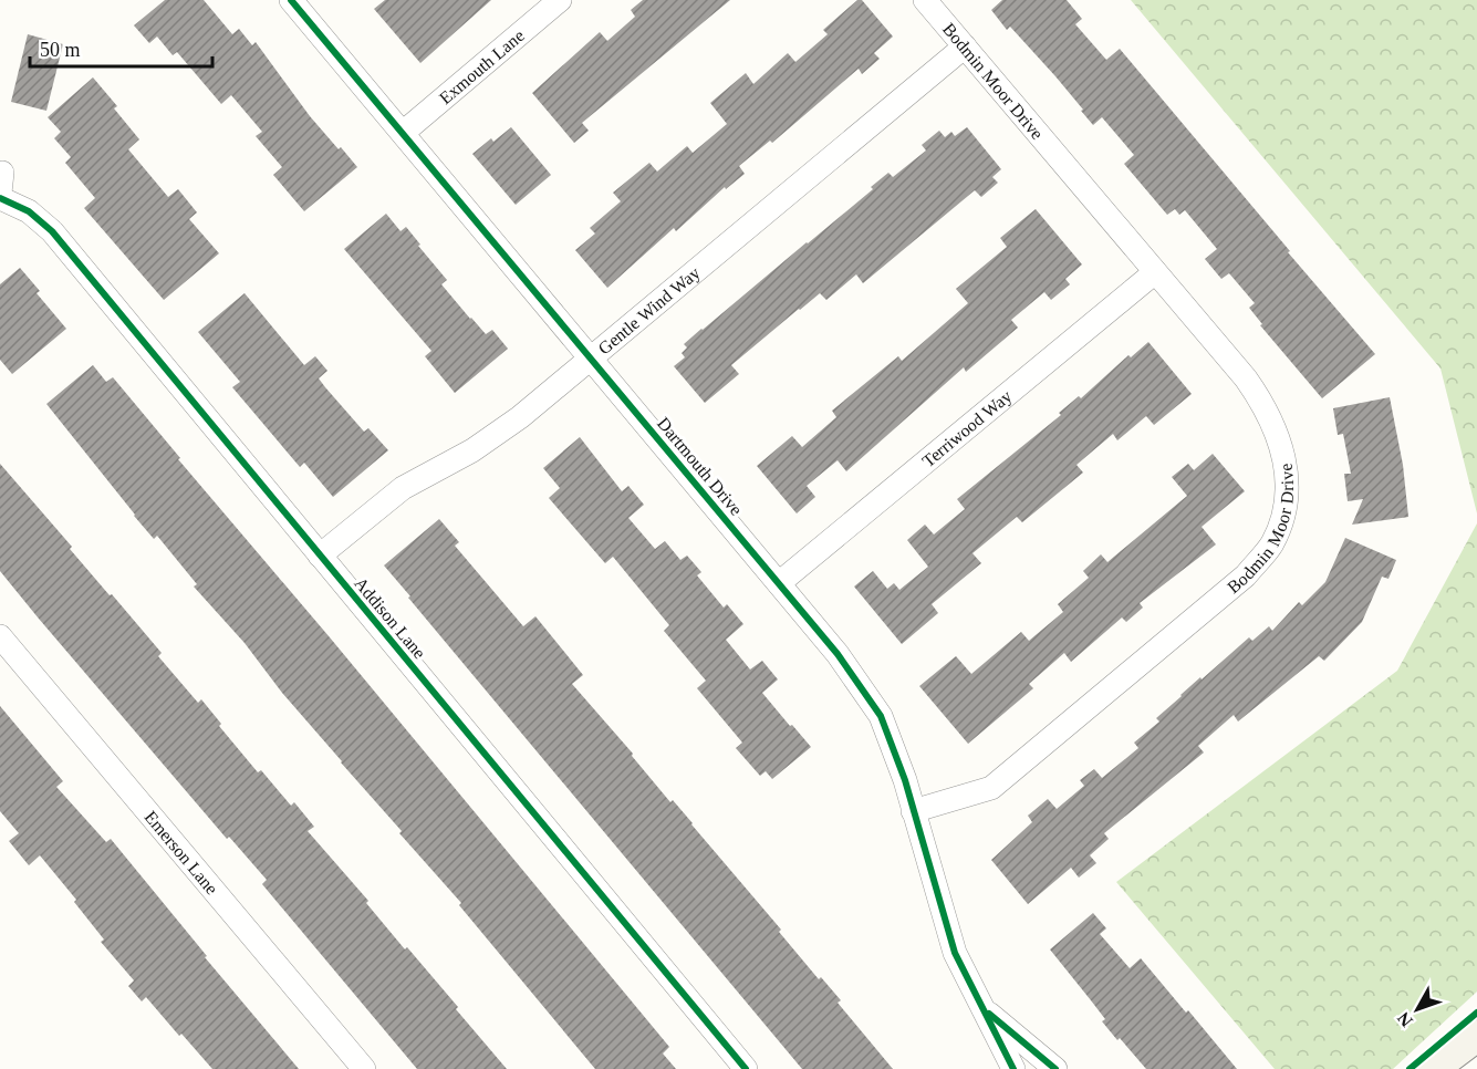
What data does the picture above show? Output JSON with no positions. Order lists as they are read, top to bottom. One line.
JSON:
{"streets":{"street":["Exmouth Lane","Bodmin Moor Drive","Gentle Wind Way","Terriwood Way","Dartmouth Drive","Addison Lane","Emerson Lane"]},"crossings":[["Exmouth Lane","Dartmouth Drive"],["Bodmin Moor Drive","Gentle Wind Way"],["Bodmin Moor Drive","Terriwood Way"],["Bodmin Moor Drive","Dartmouth Drive"],["Gentle Wind Way","Dartmouth Drive"],["Gentle Wind Way","Addison Lane"],["Terriwood Way","Dartmouth Drive"]],"scale_bar":"50 m","north":"bottom left"}
